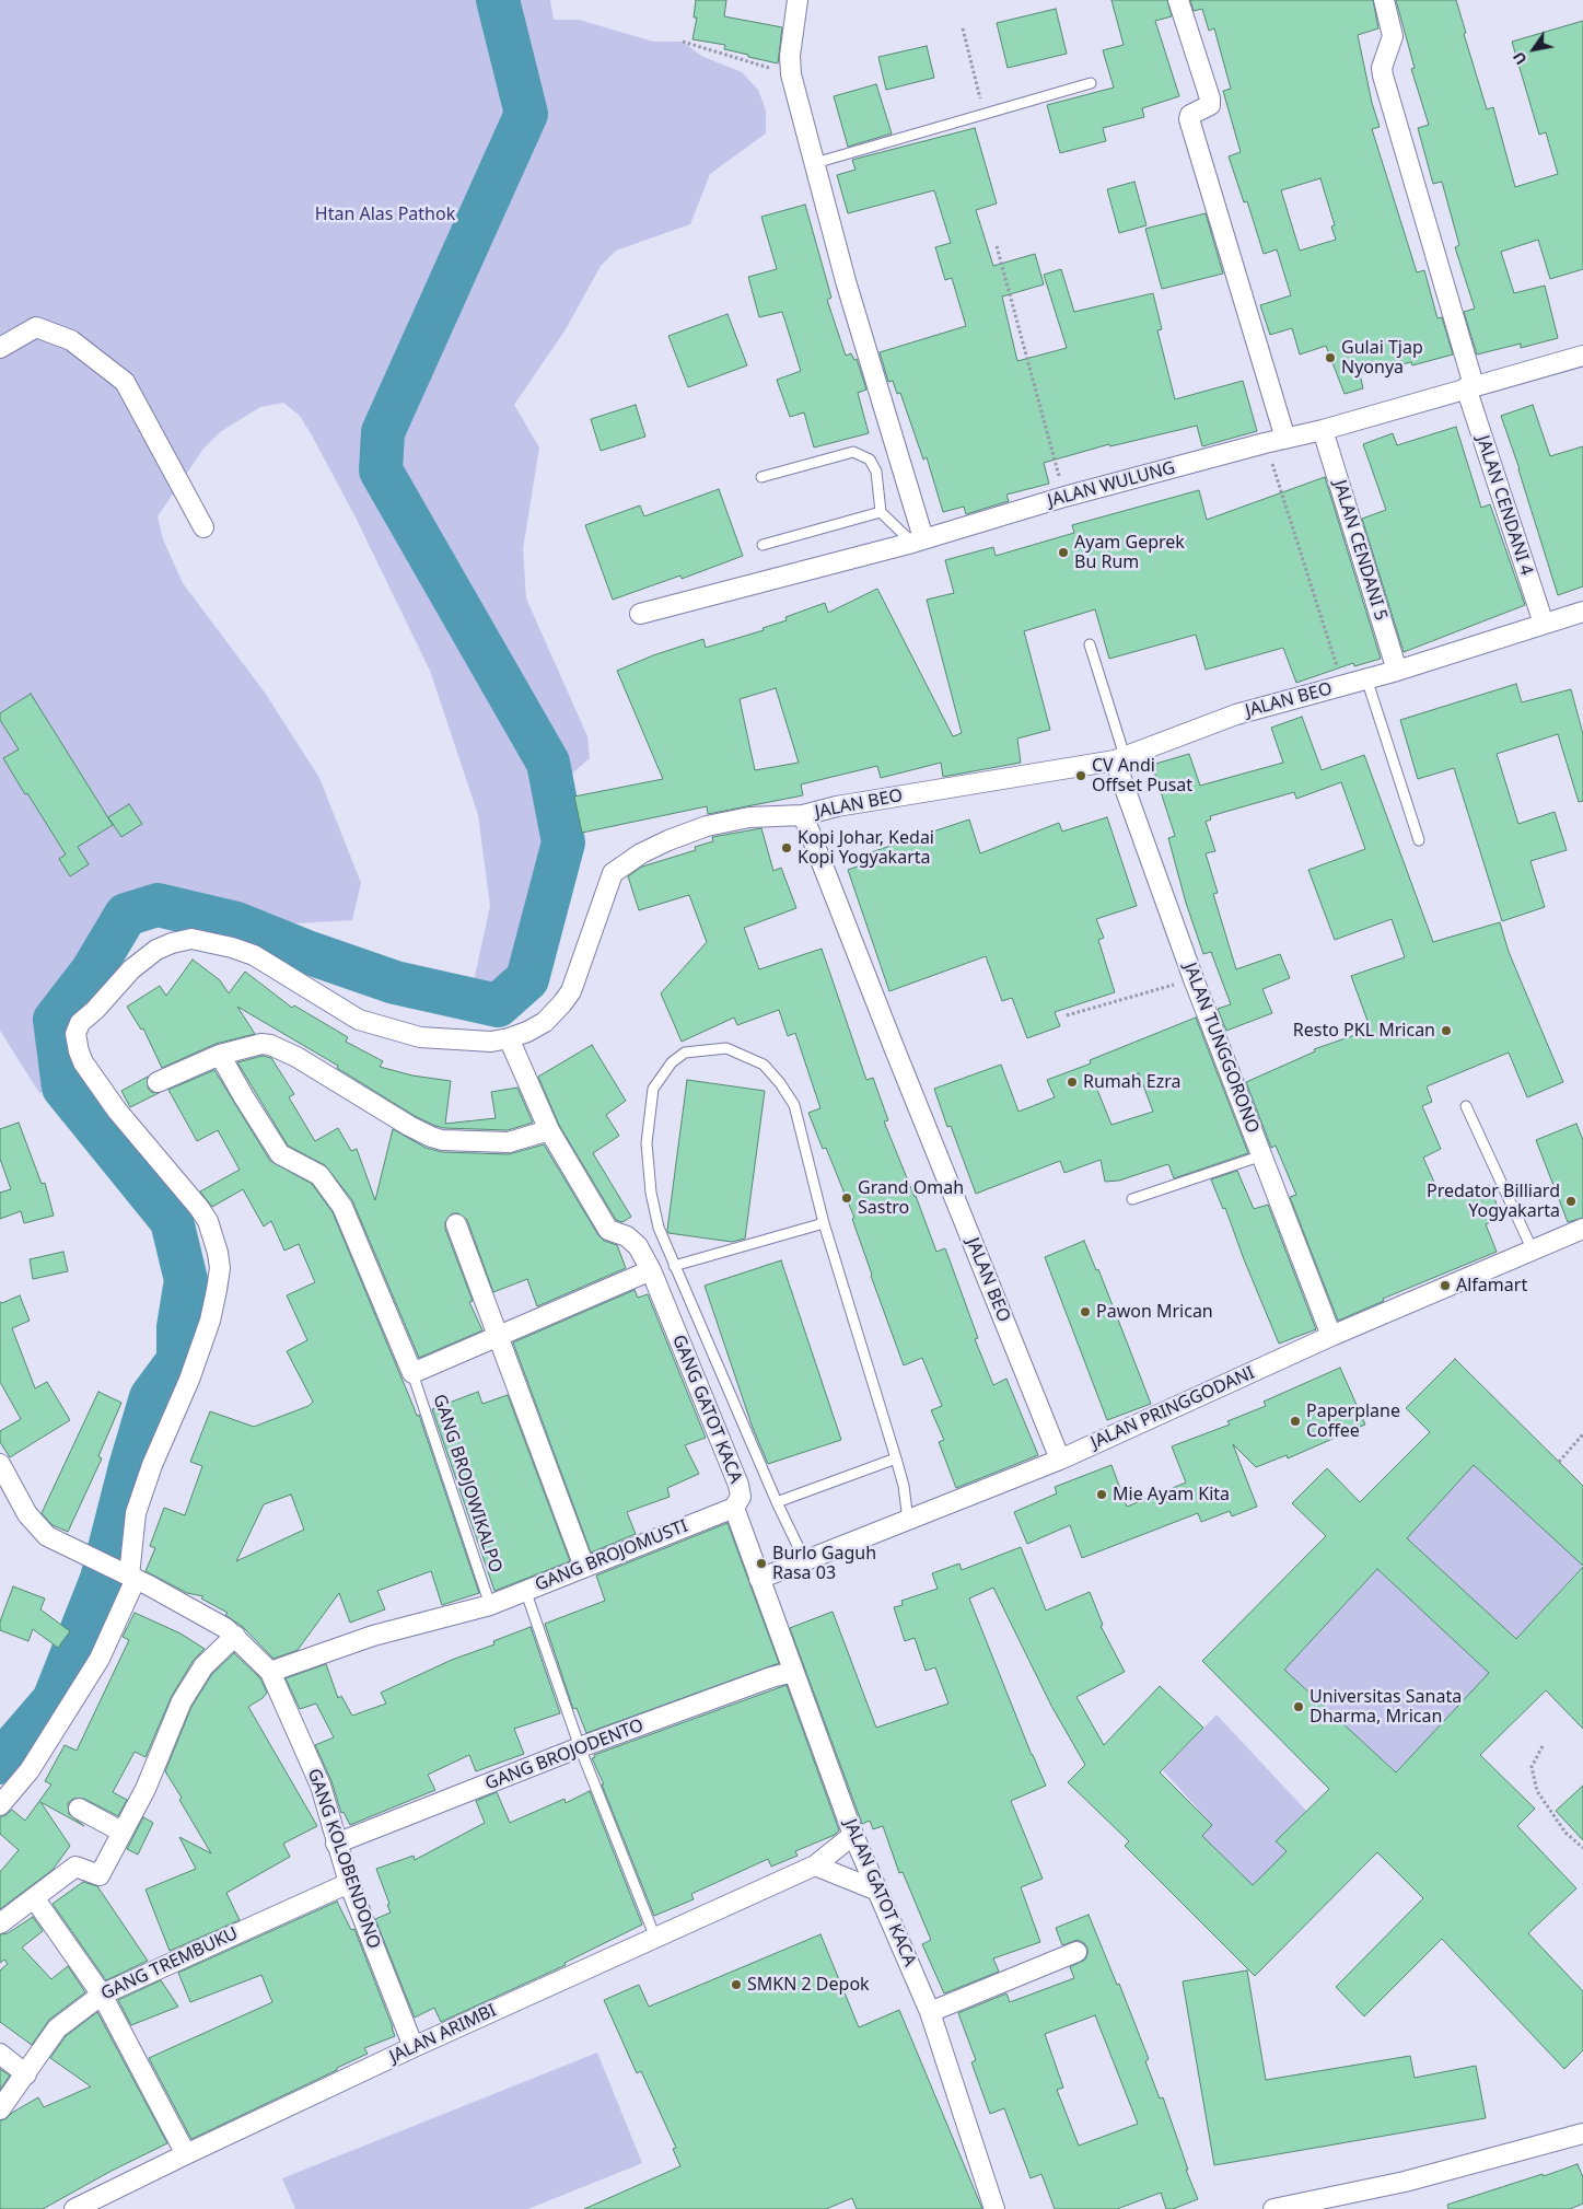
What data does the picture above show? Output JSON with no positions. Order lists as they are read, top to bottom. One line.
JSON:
{"streets":{"street":["JALAN WULUNG","JALAN CENDANI 4","JALAN CENDANI 5","JALAN BEO","JALAN TUNGGORONO","JALAN PRINGGODANI","GANG GATOT KACA","GANG BROJOMUSTI","GANG BROJODENTO","GANG KOLOBENDONO","JALAN GATOT KACA","GANG TREMBUKU","JALAN ARIMBI"],"lane":["GANG BROJOWIKALPO"]},"crossings":[["JALAN WULUNG","JALAN CENDANI 4"],["JALAN WULUNG","JALAN CENDANI 5"],["JALAN CENDANI 4","JALAN BEO"],["JALAN CENDANI 5","JALAN BEO"],["JALAN BEO","JALAN TUNGGORONO"],["JALAN BEO","JALAN PRINGGODANI"],["JALAN TUNGGORONO","JALAN PRINGGODANI"],["JALAN PRINGGODANI","GANG GATOT KACA"],["JALAN PRINGGODANI","JALAN GATOT KACA"],["GANG GATOT KACA","GANG BROJOMUSTI"],["GANG GATOT KACA","JALAN GATOT KACA"],["GANG BROJOWIKALPO","GANG BROJOMUSTI"],["GANG BROJOMUSTI","GANG KOLOBENDONO"],["GANG BROJODENTO","GANG KOLOBENDONO"],["GANG BROJODENTO","JALAN GATOT KACA"],["GANG KOLOBENDONO","GANG TREMBUKU"],["GANG KOLOBENDONO","JALAN ARIMBI"],["JALAN GATOT KACA","JALAN ARIMBI"]],"parks":["Htan Alas Pathok"],"places":["Gulai Tjap Nyonya","Ayam Geprek Bu Rum","CV Andi Offset Pusat","Kopi Johar, Kedai Kopi Yogyakarta","Resto PKL Mrican","Rumah Ezra","Grand Omah Sastro","Predator Billiard Yogyakarta","Alfamart","Pawon Mrican","Paperplane Coffee","Mie Ayam Kita","Burlo Gaguh Rasa 03","Universitas Sanata Dharma, Mrican","SMKN 2 Depok"],"north":"bottom left"}
